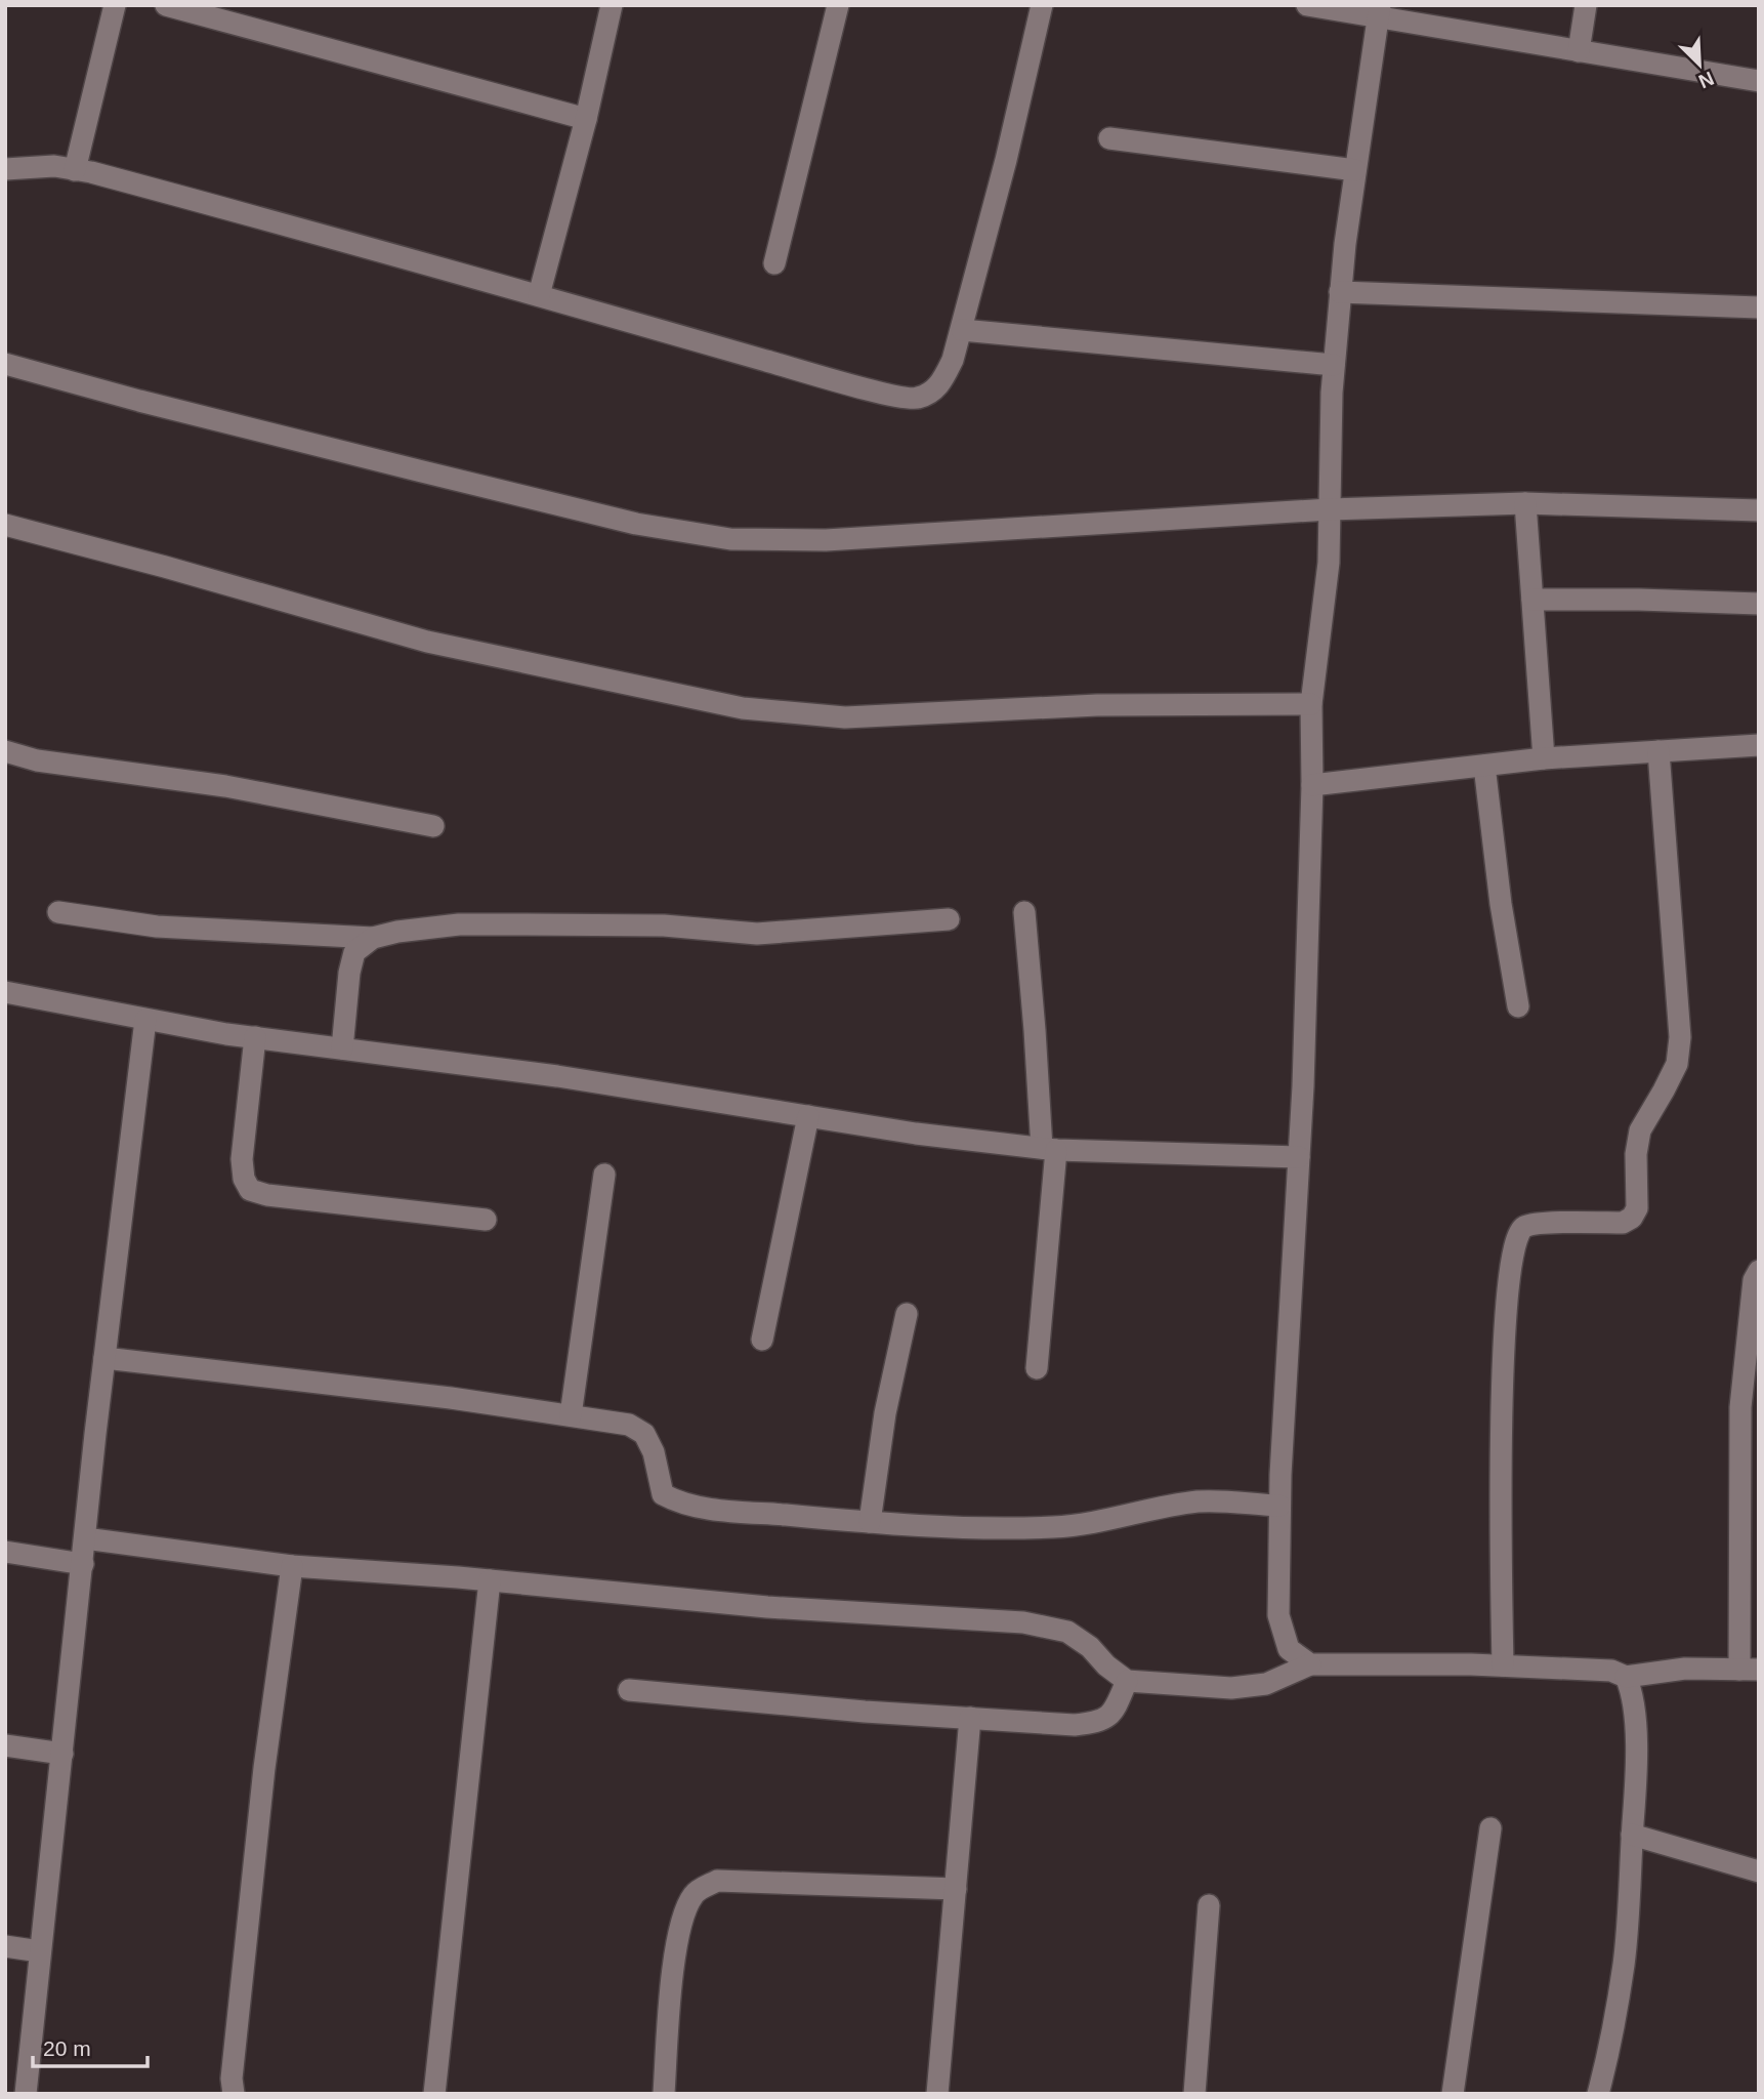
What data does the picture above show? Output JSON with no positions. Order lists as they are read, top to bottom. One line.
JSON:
{"scale_bar":"20 m","north":"bottom right"}
